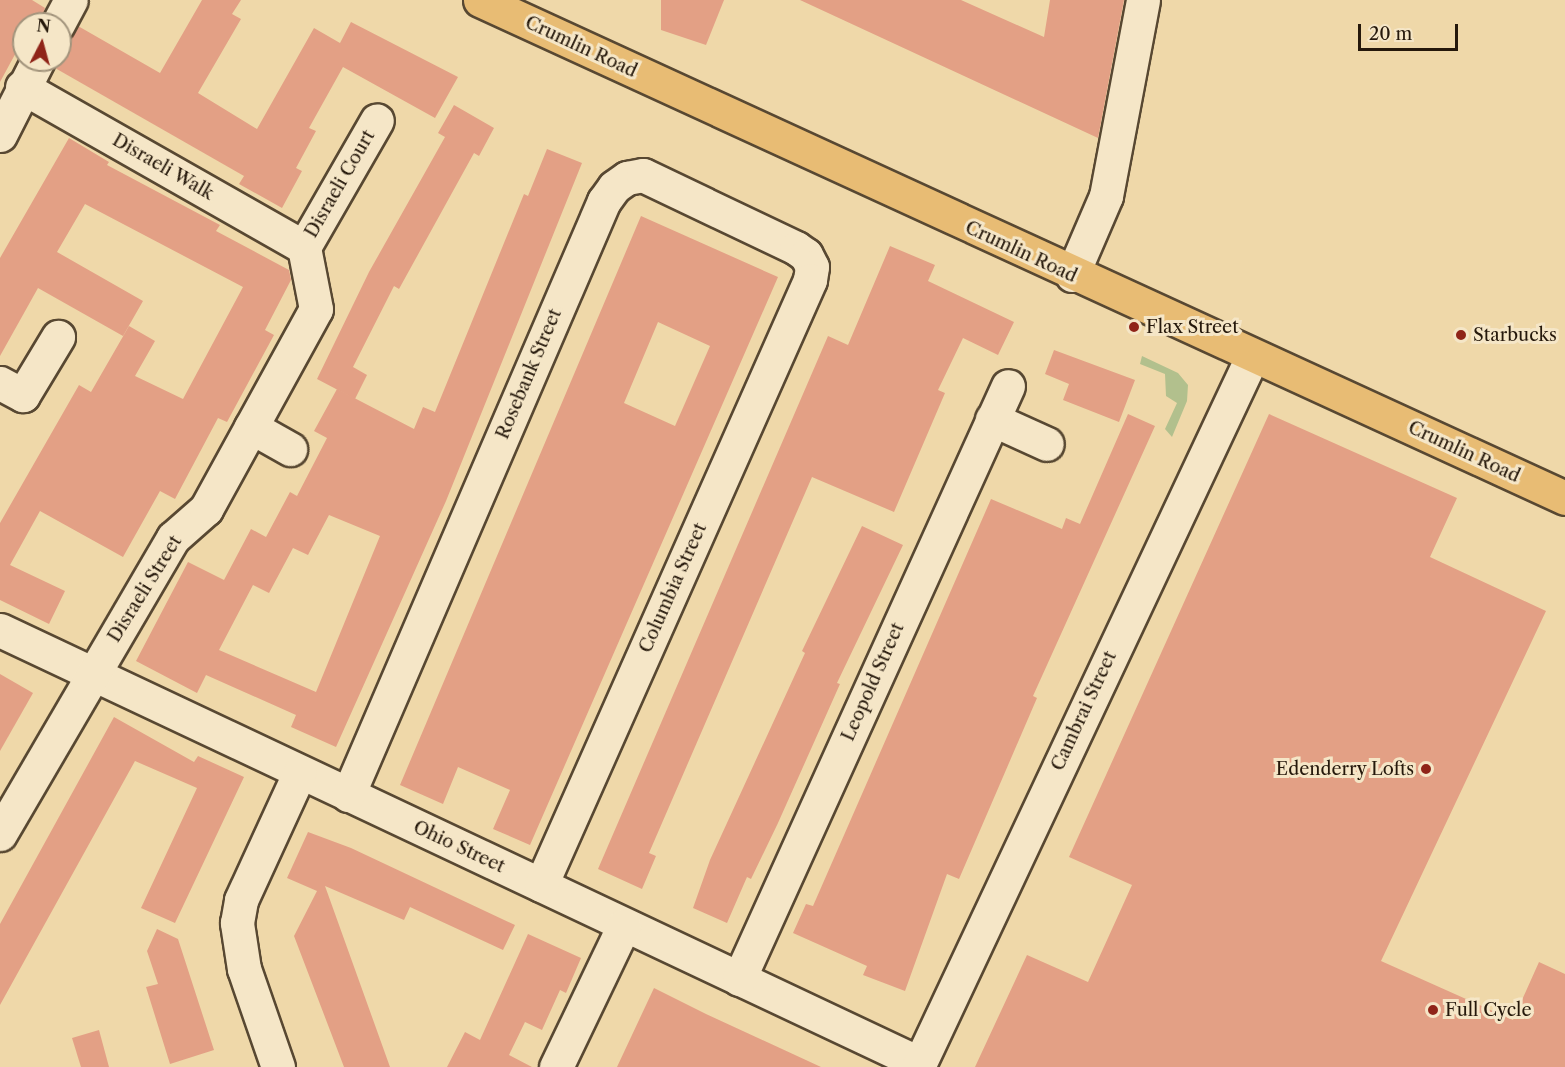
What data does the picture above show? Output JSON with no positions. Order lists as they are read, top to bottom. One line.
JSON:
{"streets":{"main road":["Crumlin Road"],"street":["Disraeli Walk","Disraeli Court","Rosebank Street","Columbia Street","Disraeli Street","Leopold Street","Cambrai Street","Ohio Street"]},"crossings":[["Crumlin Road","Cambrai Street"],["Disraeli Walk","Disraeli Court"],["Disraeli Walk","Disraeli Street"],["Disraeli Court","Disraeli Street"],["Rosebank Street","Columbia Street"],["Rosebank Street","Ohio Street"],["Columbia Street","Ohio Street"],["Disraeli Street","Ohio Street"],["Leopold Street","Ohio Street"],["Cambrai Street","Ohio Street"]],"places":["Flax Street","Starbucks","Edenderry Lofts","Full Cycle"],"scale_bar":"20 m","north":"top"}
